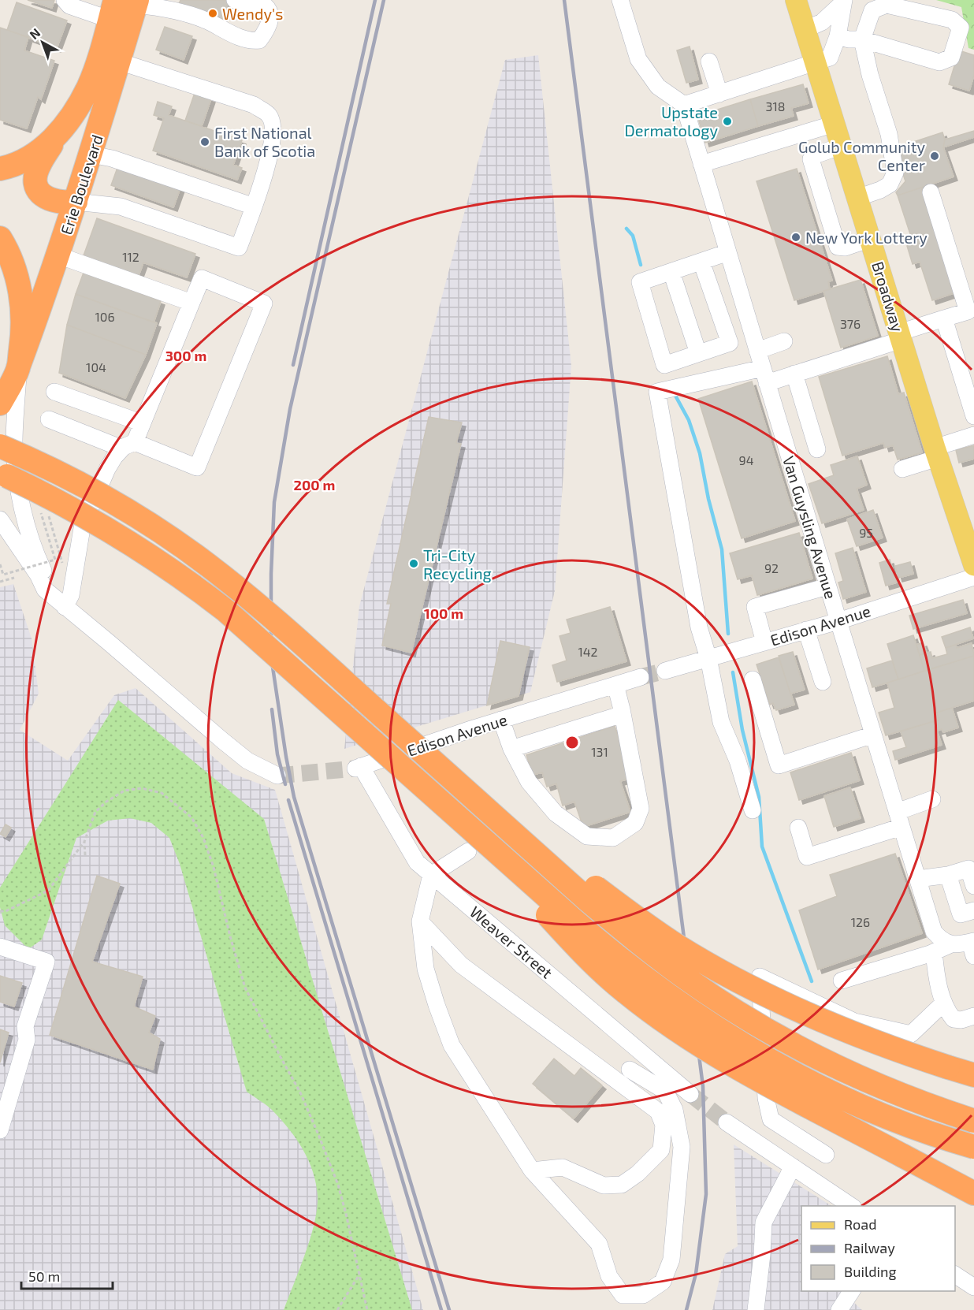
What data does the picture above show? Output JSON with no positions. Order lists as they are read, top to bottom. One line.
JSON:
{"streets":{"highway":["Erie Boulevard"],"main road":["Broadway"],"street":["Van Guysling Avenue","Edison Avenue","Weaver Street"]},"crossings":[["Van Guysling Avenue","Edison Avenue"],["Edison Avenue","Weaver Street"]],"places":["Wendy's","Upstate Dermatology","First National Bank of Scotia","Golub Community Center","New York Lottery","Tri-City Recycling"],"house_numbers":["318","112","106","376","104","94","95","92","142","131","126"],"legend":["Road","Railway","Building"],"scale_bar":"50 m","north":"top left","rings":["300 m","200 m","100 m"]}
